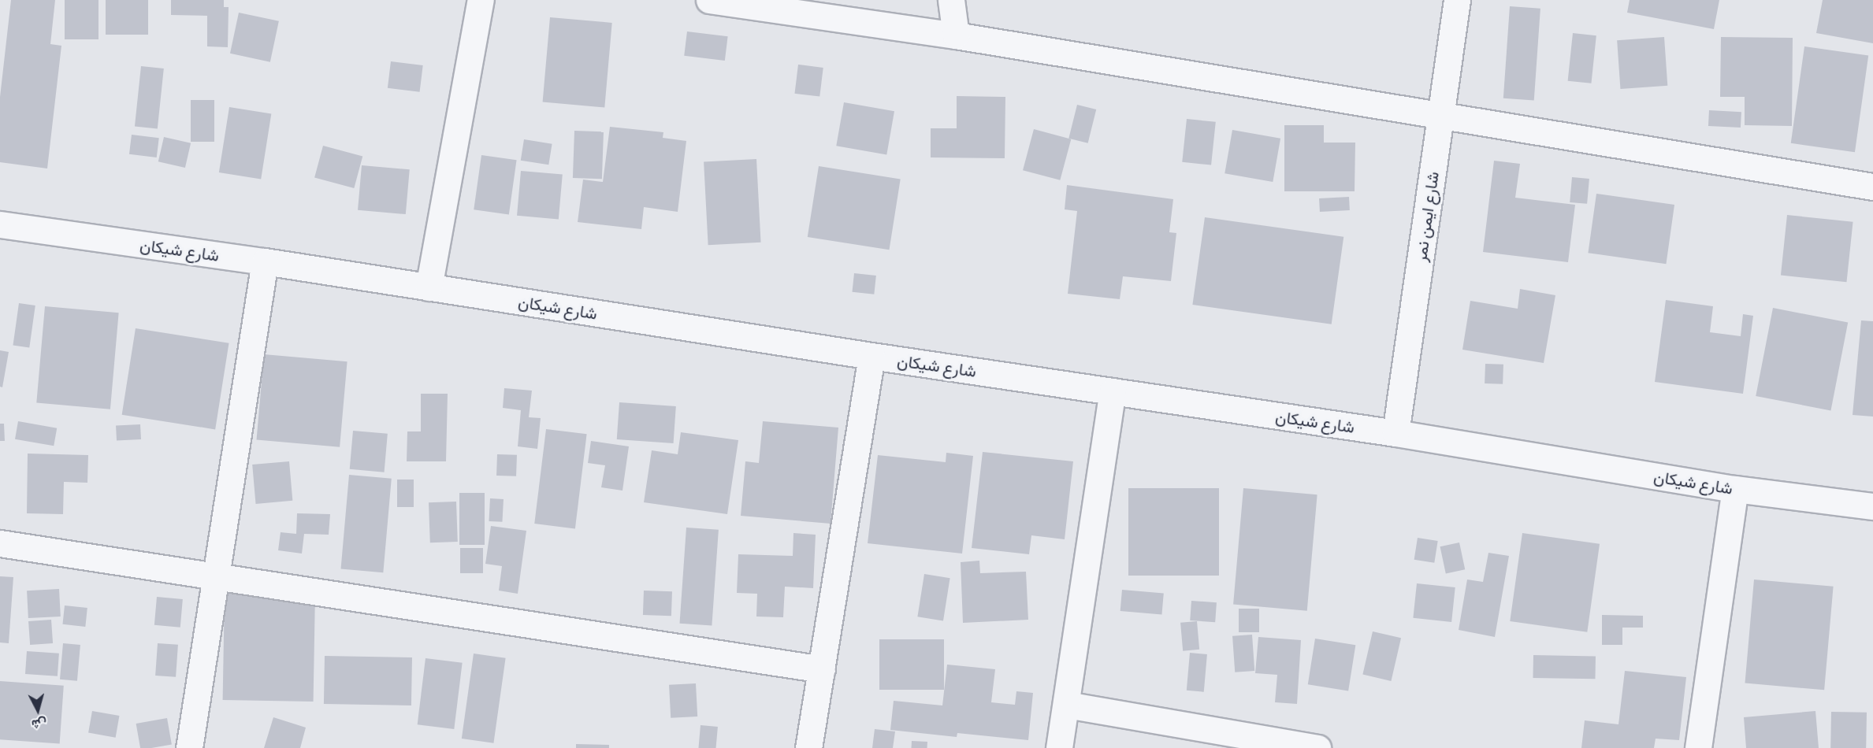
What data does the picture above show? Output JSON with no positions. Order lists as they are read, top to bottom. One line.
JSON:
{"streets":{"street":["شارع ايمن نمر","شارع شيكان"]},"crossings":[["شارع ايمن نمر","شارع شيكان"]],"north":"bottom"}
